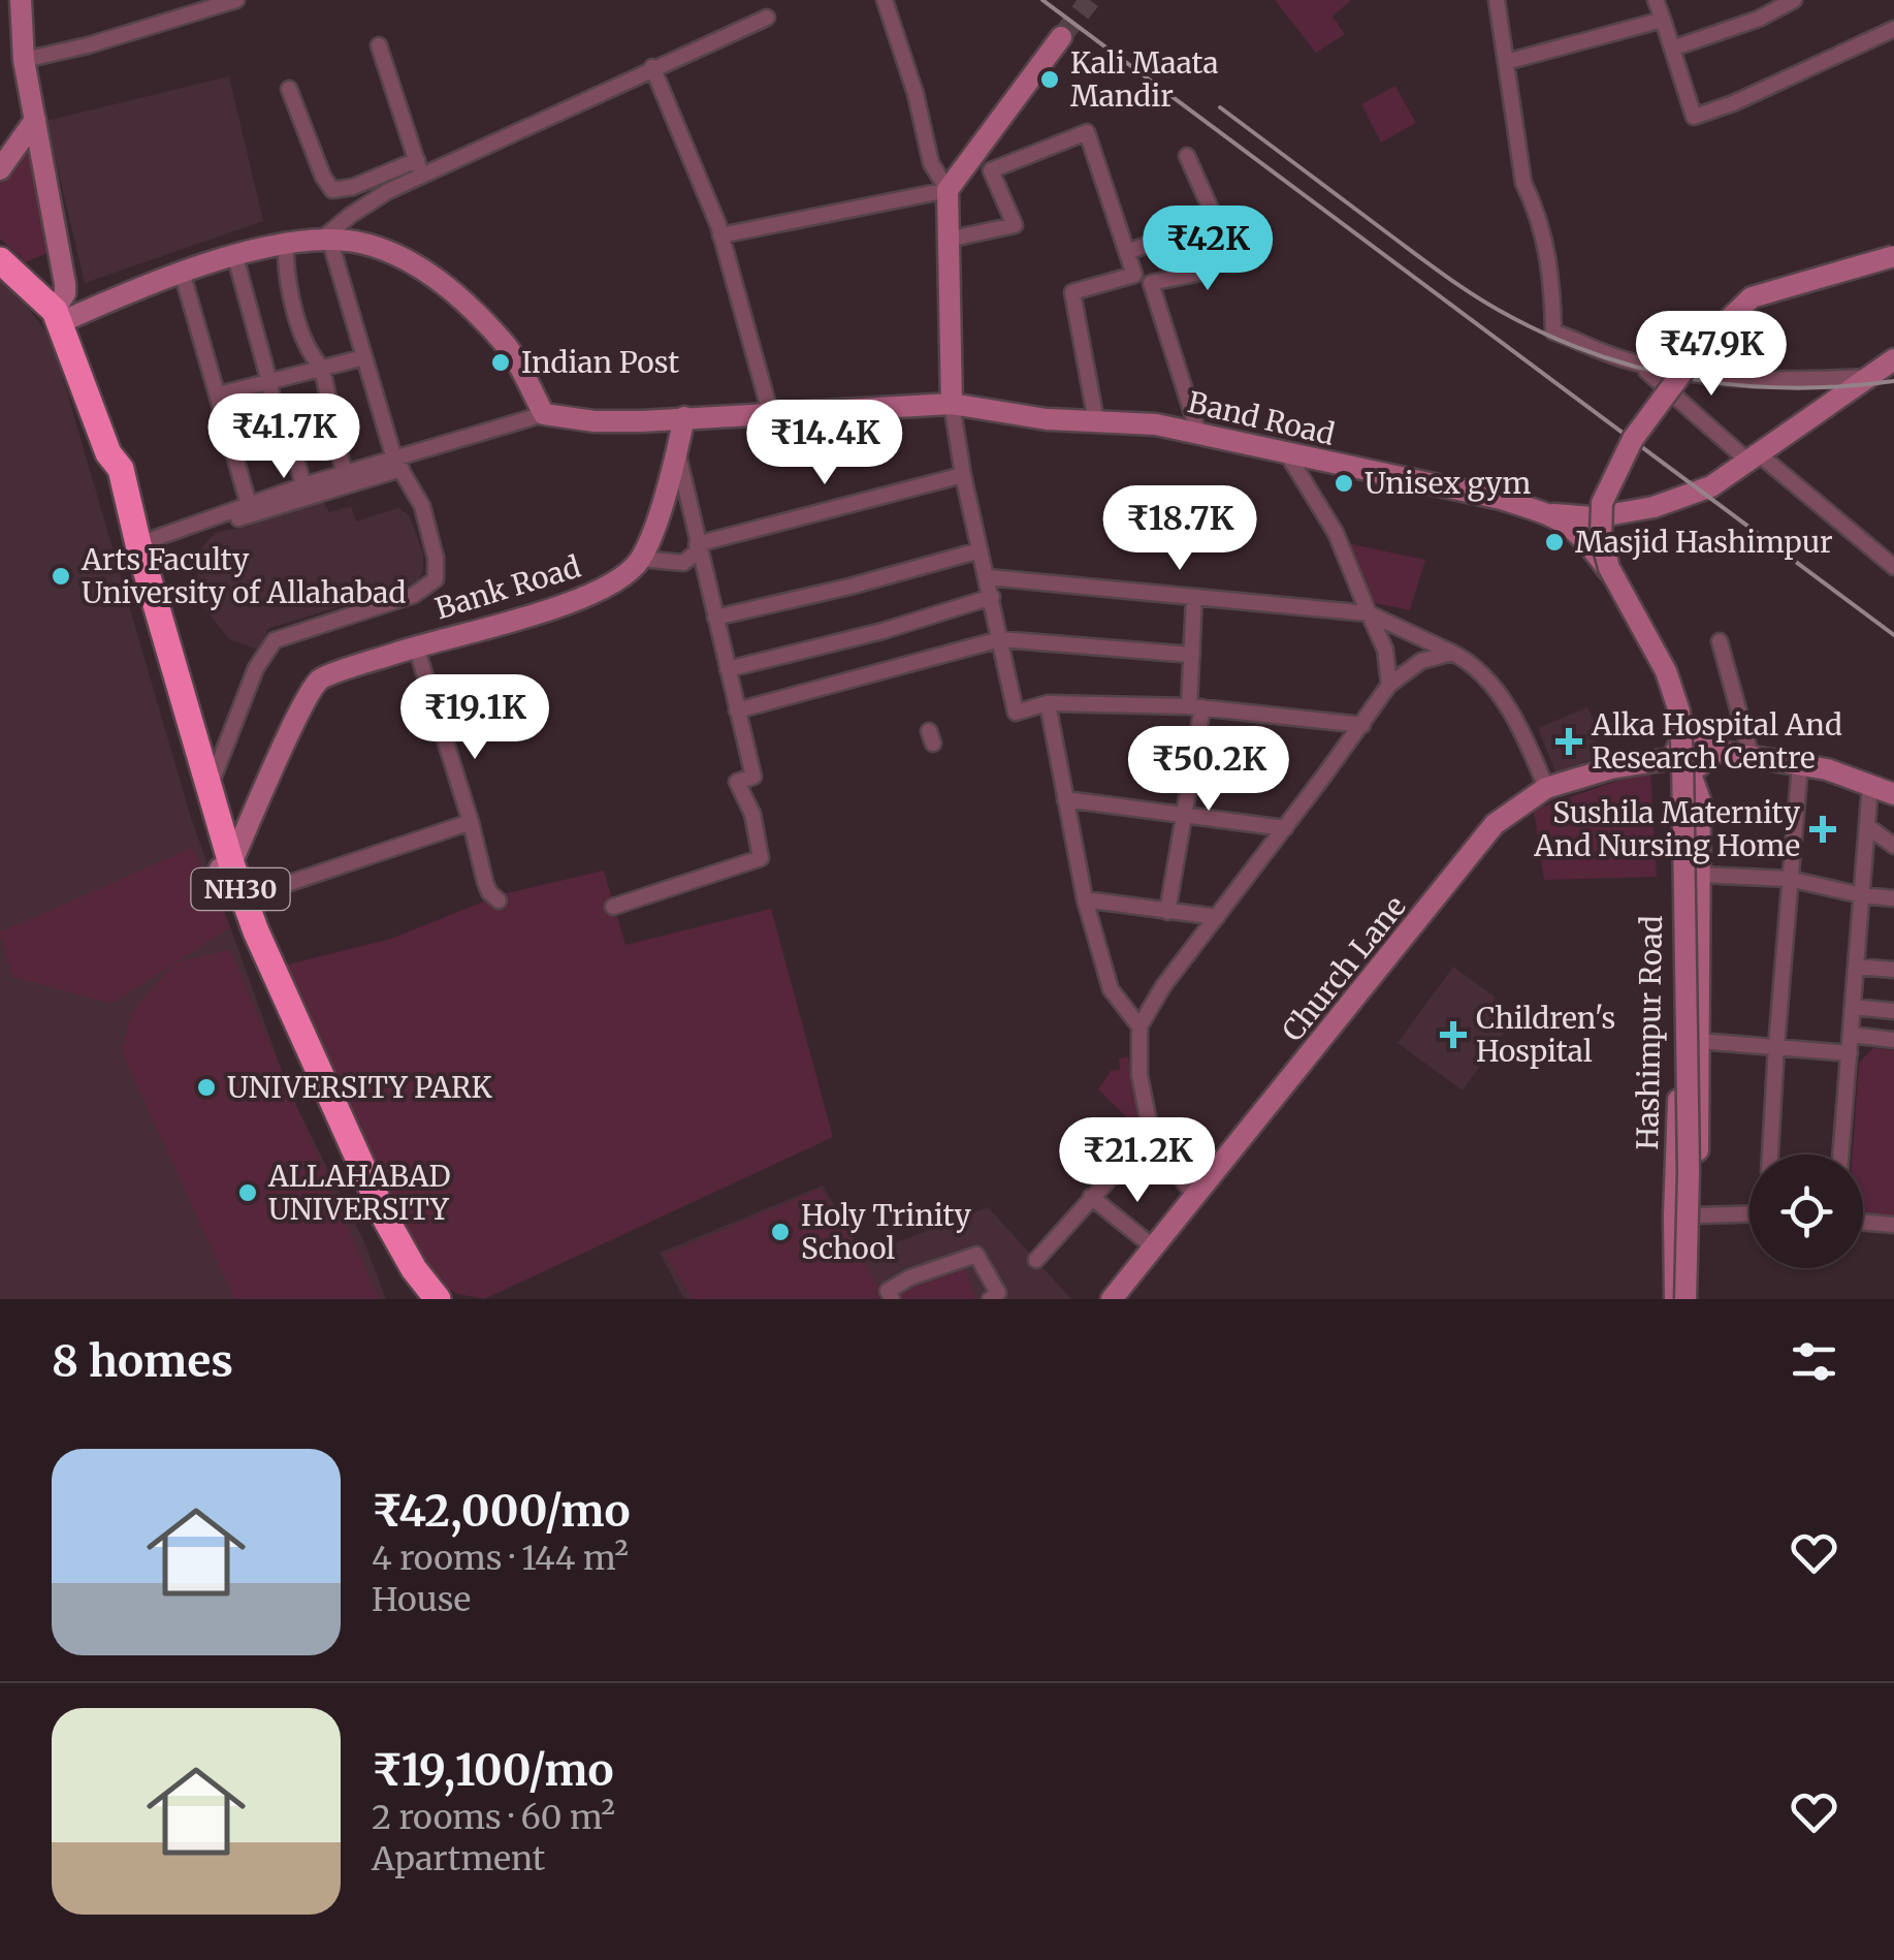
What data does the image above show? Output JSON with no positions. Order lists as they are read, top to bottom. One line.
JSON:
{"streets":{"highway":["NH30"],"main road":["Band Road","Bank Road","Church Lane","Hashimpur Road"]},"crossings":[["Bank Road","NH30"],["Church Lane","Hashimpur Road"]],"places":{"other":["Kali Maata Mandir","Indian Post","Unisex gym","Masjid Hashimpur","Arts Faculty University of Allahabad","UNIVERSITY PARK","ALLAHABAD UNIVERSITY","Holy Trinity School"],"health":["Alka Hospital And Research Centre","Sushila Maternity And Nursing Home","Children's Hospital"]},"page":{"price":["₹42K","₹47.9K","₹41.7K","₹14.4K","₹18.7K","₹19.1K","₹50.2K","₹21.2K"],"heading":"8 homes","list":[{"name":"₹42,000/mo","note":"4 rooms · 144 m² · House"},{"name":"₹19,100/mo","note":"2 rooms · 60 m² · Apartment"}]}}
